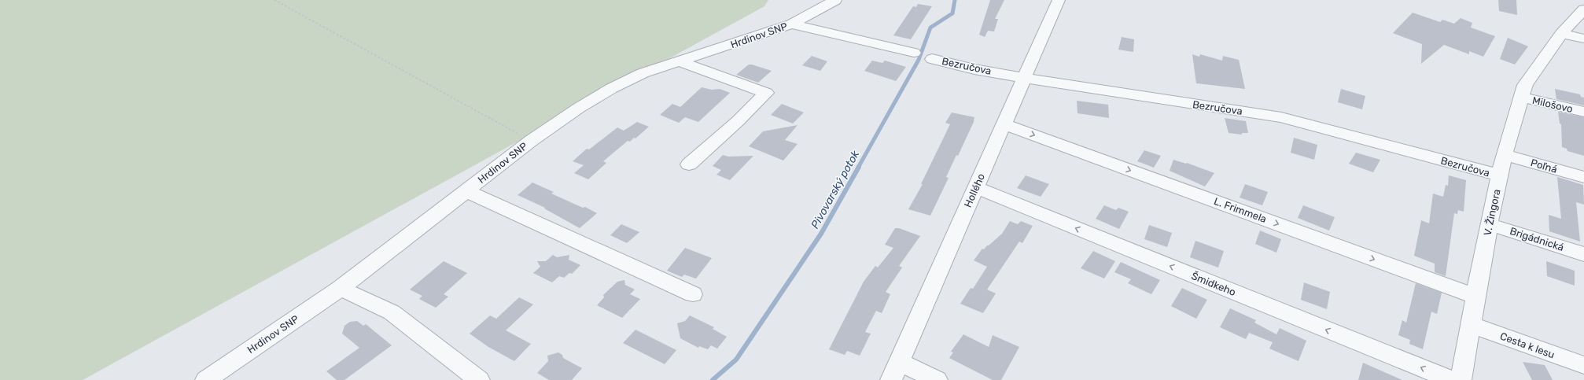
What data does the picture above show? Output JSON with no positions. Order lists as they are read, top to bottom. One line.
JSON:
{"streets":{"street":["Hrdinov SNP","Bezručova","Milošovo","Poľná","Hollého","L. Frimmela","V. Žingora","Brigádnická","Šmidkeho","Cesta k lesu"]},"crossings":[["Bezručova","Hollého"],["Bezručova","V. Žingora"],["Milošovo","V. Žingora"],["Poľná","V. Žingora"],["Hollého","L. Frimmela"],["Hollého","Šmidkeho"],["L. Frimmela","V. Žingora"],["V. Žingora","Brigádnická"],["V. Žingora","Cesta k lesu"]],"one_way":["L. Frimmela","Šmidkeho"],"water":["Pivovarský potok"]}
